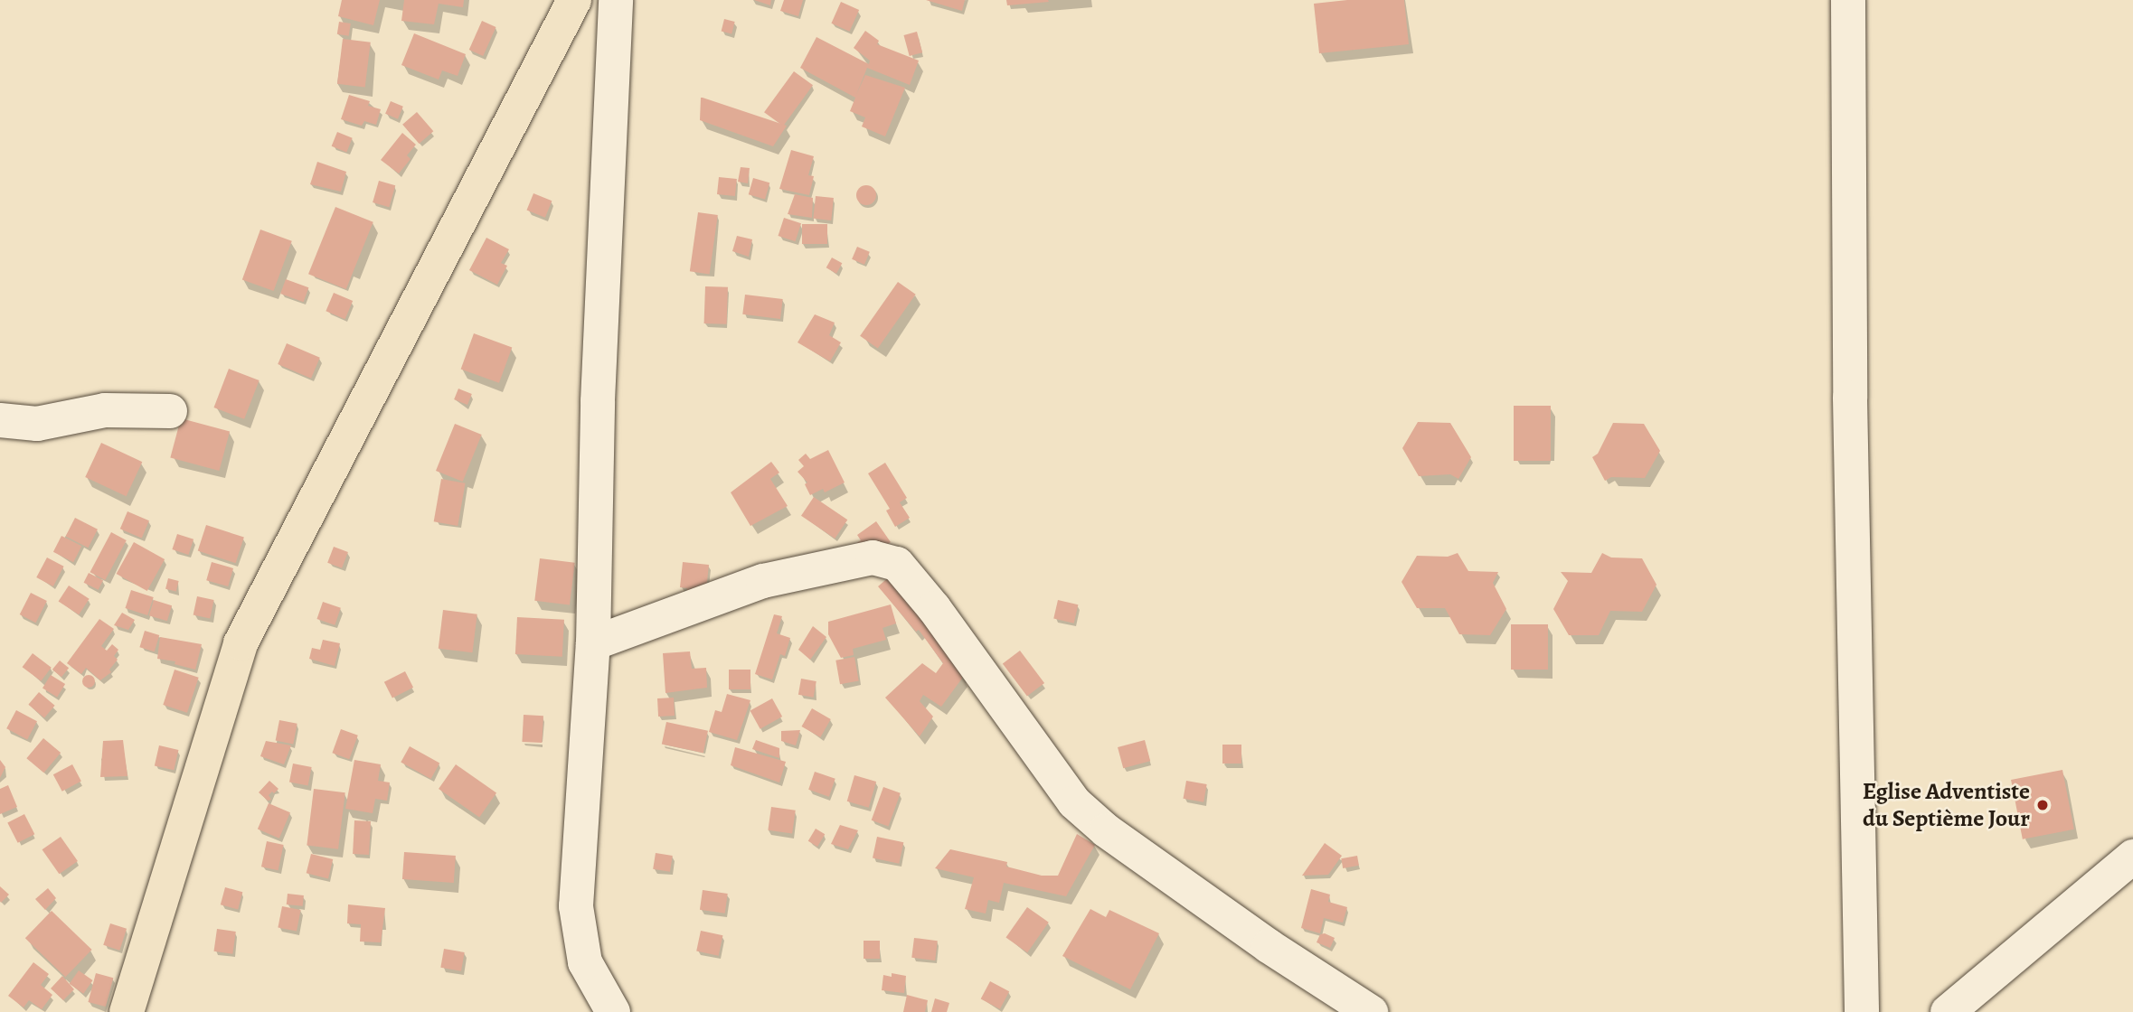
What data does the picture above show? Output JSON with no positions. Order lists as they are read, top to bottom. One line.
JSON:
{"places":["Eglise Adventiste du Septième Jour"]}
